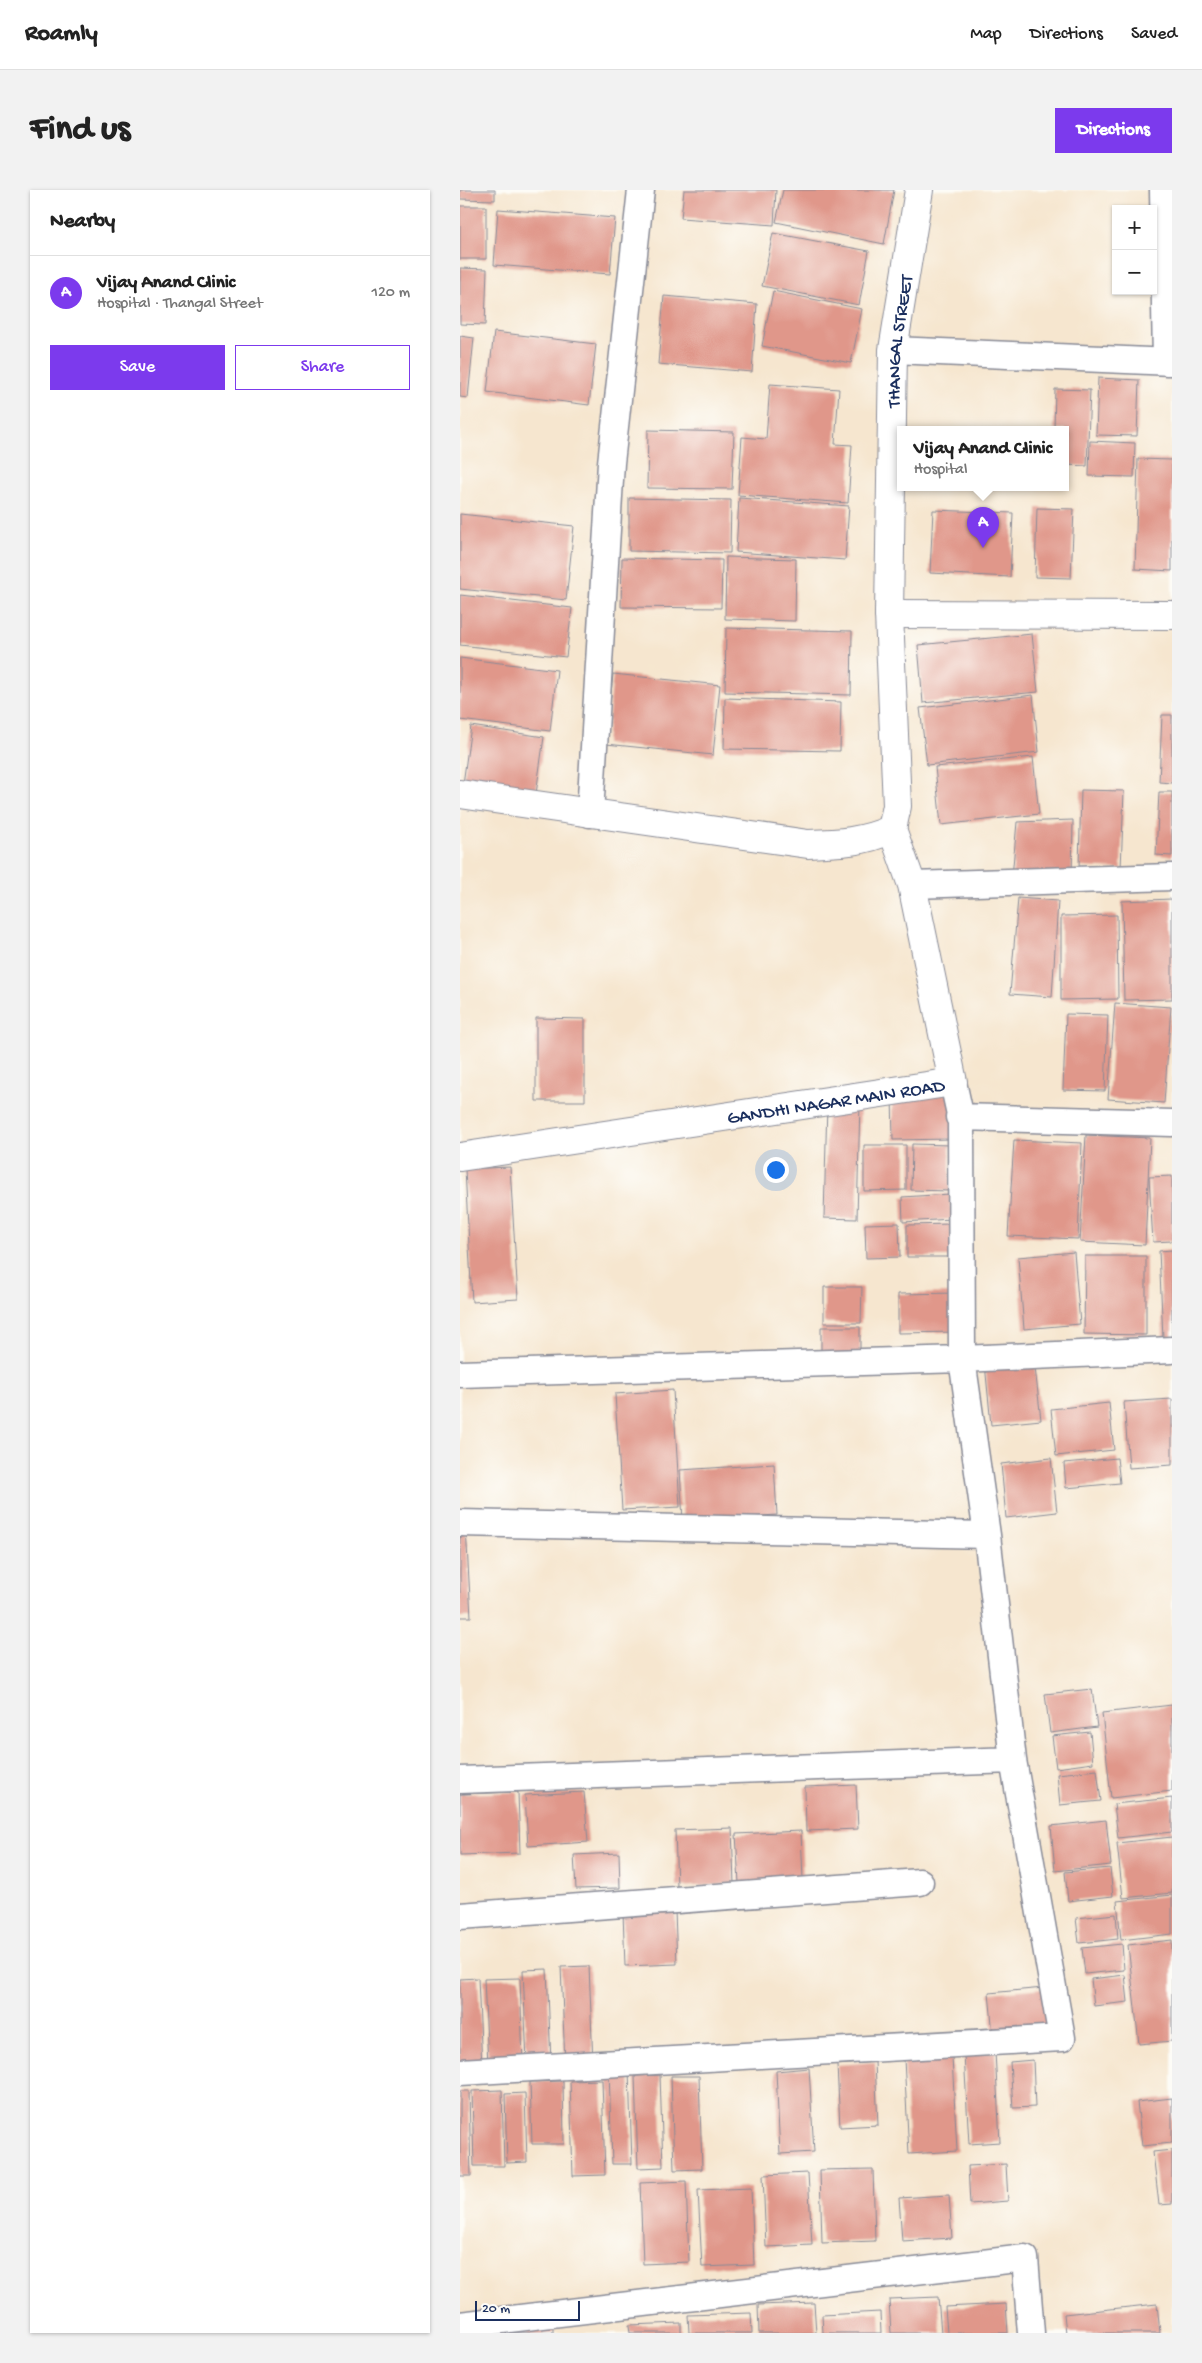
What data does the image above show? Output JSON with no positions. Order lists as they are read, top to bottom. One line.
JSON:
{"streets":{"street":["THANGAL STREET","GANDHI NAGAR MAIN ROAD"]},"crossings":[["THANGAL STREET","GANDHI NAGAR MAIN ROAD"]],"scale_bar":"20 m","page":{"header":"Roamly","nav":["Map","Directions","Saved"],"buttons":["Directions",["Save","Share"]],"title":"Find us","heading":"Nearby","map_buttons":["+","−"],"list":[{"mark":"A","name":"Vijay Anand Clinic","note":"Hospital · Thangal Street","value":"120 m"}],"popup":["Vijay Anand Clinic","Hospital"],"pins":"A","scale":"20 m"}}
